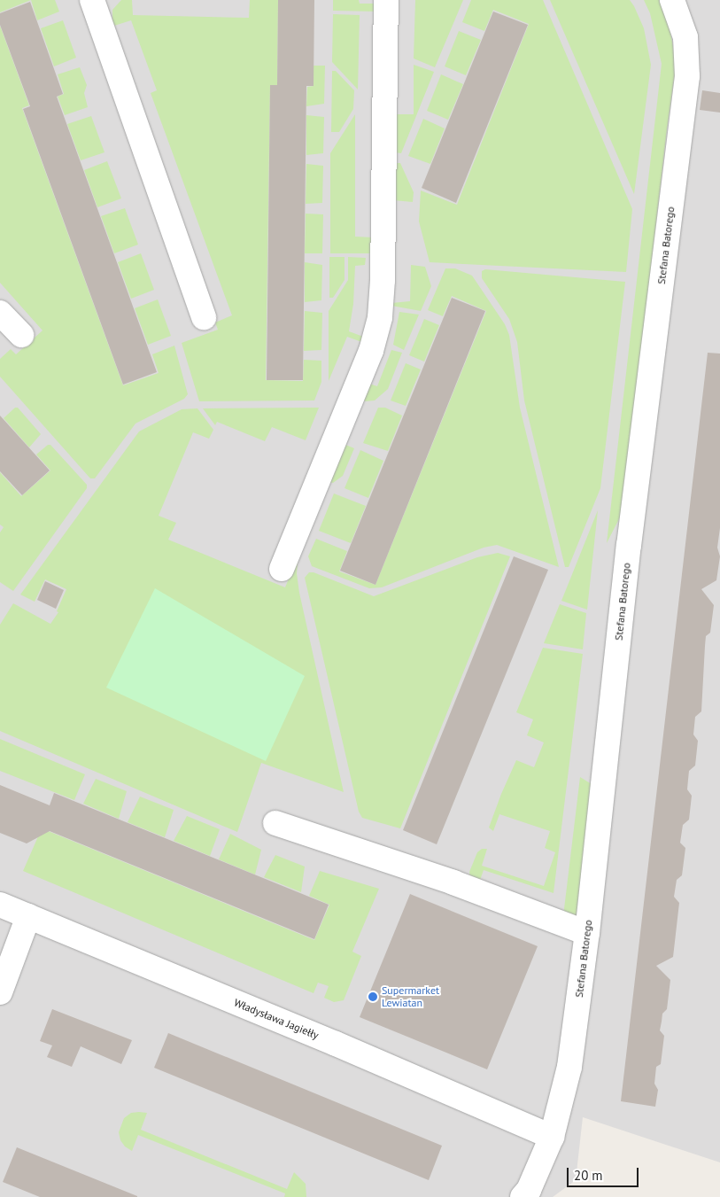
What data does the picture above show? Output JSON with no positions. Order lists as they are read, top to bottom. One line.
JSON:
{"streets":{"street":["Stefana Batorego","Władysława Jagiełły"]},"crossings":[["Stefana Batorego","Władysława Jagiełły"]],"places":["Supermarket Lewiatan"],"scale_bar":"20 m"}
